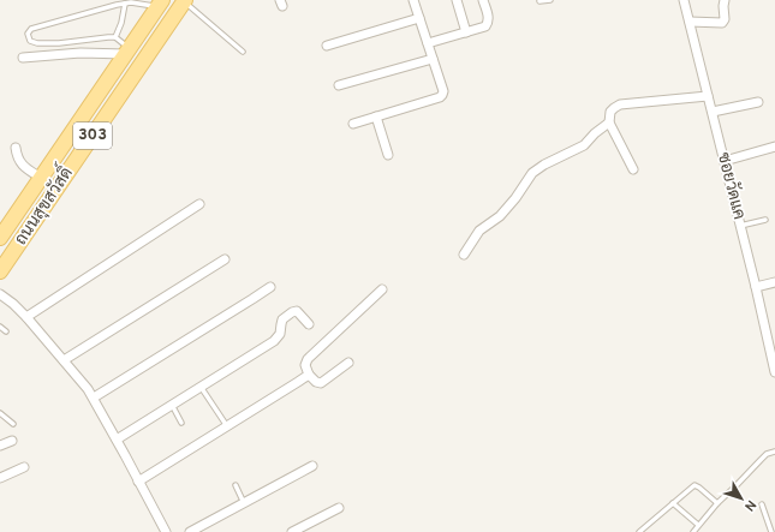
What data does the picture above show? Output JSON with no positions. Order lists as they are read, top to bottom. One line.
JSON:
{"streets":{"main road":["303","ถนนสุขสวัสดิ์"],"street":["ซอยวัดแค"]},"north":"bottom right"}
